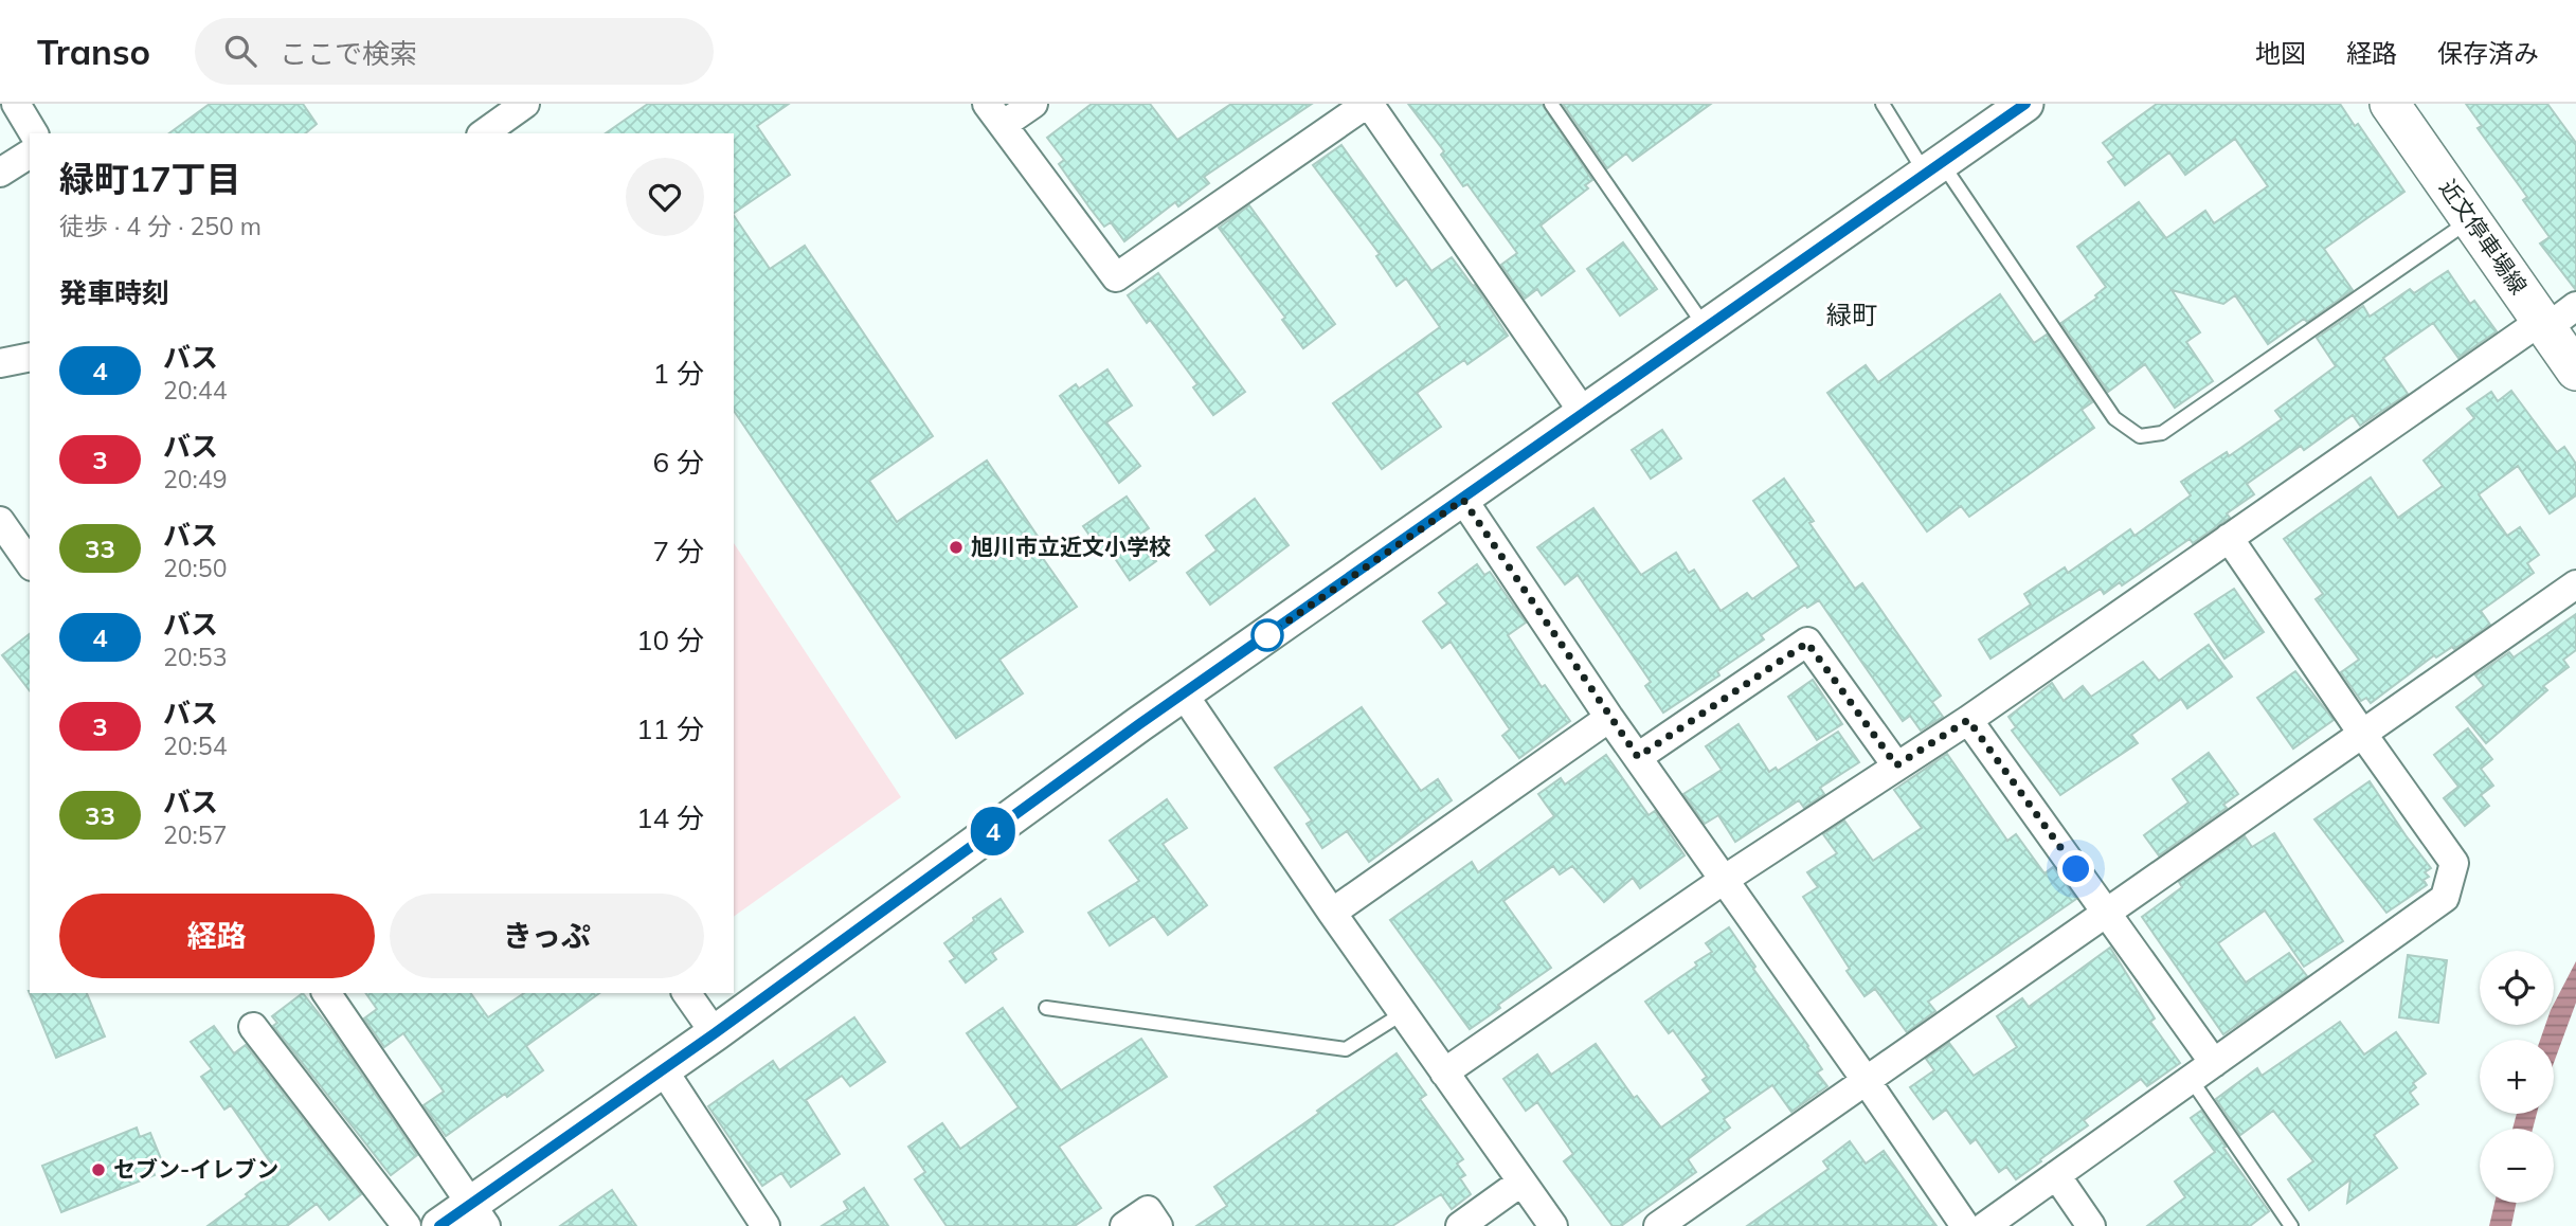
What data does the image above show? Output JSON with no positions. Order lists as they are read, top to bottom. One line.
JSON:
{"streets":{"main road":["近文停車場線"]},"districts":["緑町"],"places":["旭川市立近文小学校","セブン-イレブン"],"lines":["bus line 4"],"page":{"header":"Transo","search":"ここで検索","nav":["地図","経路","保存済み"],"on_map":"4","heading":[["緑町17丁目","徒歩 · 4 分 · 250 m"],"発車時刻"],"list":[{"mark":"4","name":"バス","note":"20:44","value":"1 分"},{"mark":"3","name":"バス","note":"20:49","value":"6 分"},{"mark":"33","name":"バス","note":"20:50","value":"7 分"},{"mark":"4","name":"バス","note":"20:53","value":"10 分"},{"mark":"3","name":"バス","note":"20:54","value":"11 分"},{"mark":"33","name":"バス","note":"20:57","value":"14 分"}],"buttons":["経路","きっぷ"],"map_buttons":["+","−"]}}
